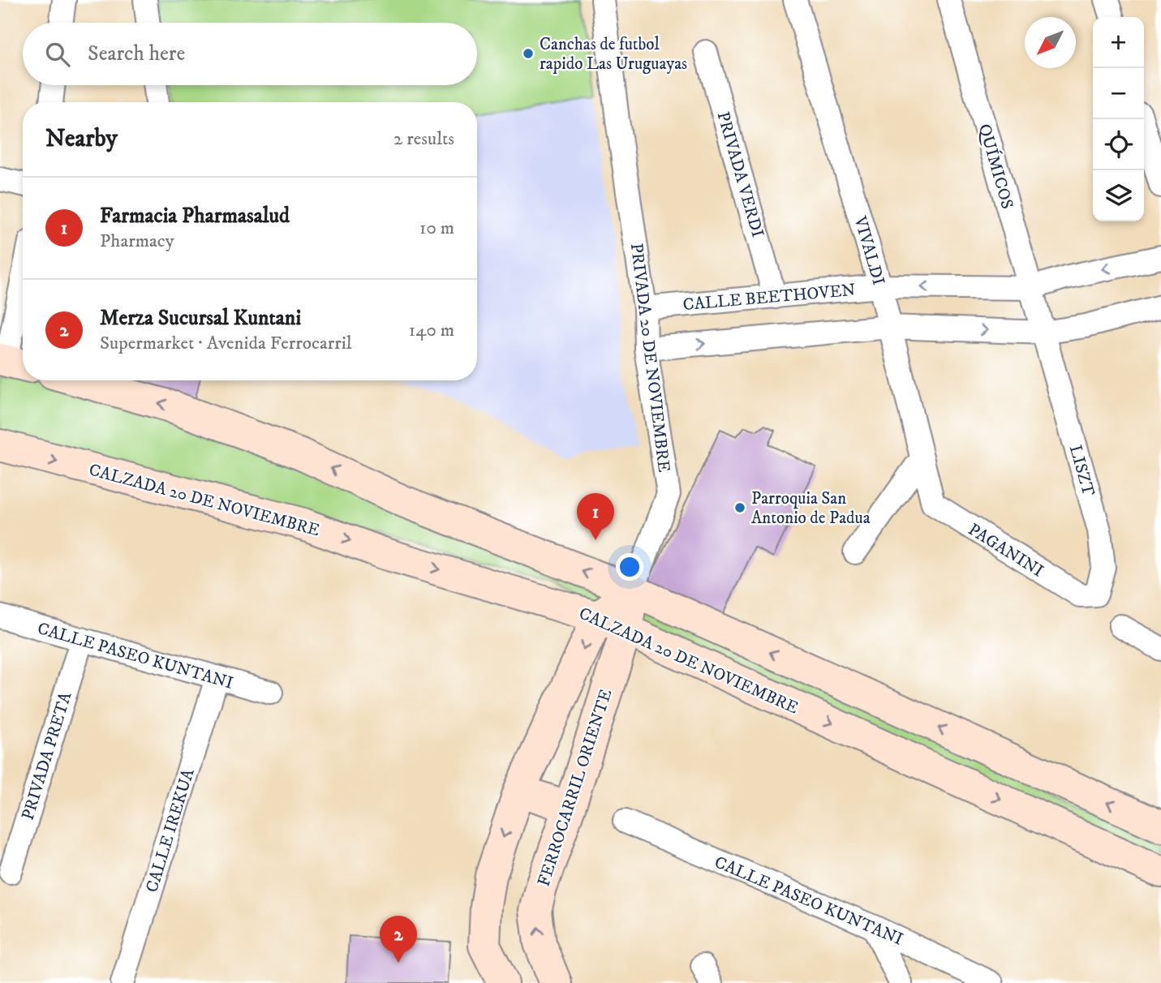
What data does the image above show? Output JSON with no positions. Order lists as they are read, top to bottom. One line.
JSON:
{"streets":{"main road":["CALZADA 20 DE NOVIEMBRE","FERROCARRIL ORIENTE"],"street":["QUÍMICOS","PRIVADA VERDI","VIVALDI","CALLE BEETHOVEN","PRIVADA 20 DE NOVIEMBRE","LISZT","PAGANINI","CALLE PASEO KUNTANI","PRIVADA PRETA","CALLE IREKUA"]},"crossings":[["QUÍMICOS","CALLE BEETHOVEN"],["QUÍMICOS","LISZT"],["PRIVADA VERDI","CALLE BEETHOVEN"],["VIVALDI","CALLE BEETHOVEN"],["VIVALDI","PAGANINI"],["CALLE BEETHOVEN","PRIVADA 20 DE NOVIEMBRE"],["PRIVADA 20 DE NOVIEMBRE","FERROCARRIL ORIENTE"],["LISZT","PAGANINI"],["CALZADA 20 DE NOVIEMBRE","FERROCARRIL ORIENTE"],["CALLE PASEO KUNTANI","PRIVADA PRETA"],["CALLE PASEO KUNTANI","CALLE IREKUA"]],"places":["Canchas de futbol rapido Las Uruguayas","Parroquia San Antonio de Padua"],"north":"bottom left","page":{"map_buttons":["+","−"],"search":"Search here","heading":["Nearby","2 results"],"list":[{"mark":"1","name":"Farmacia Pharmasalud","note":"Pharmacy","value":"10 m"},{"mark":"2","name":"Merza Sucursal Kuntani","note":"Supermarket · Avenida Ferrocarril","value":"140 m"}],"pins":["1","2"]}}
